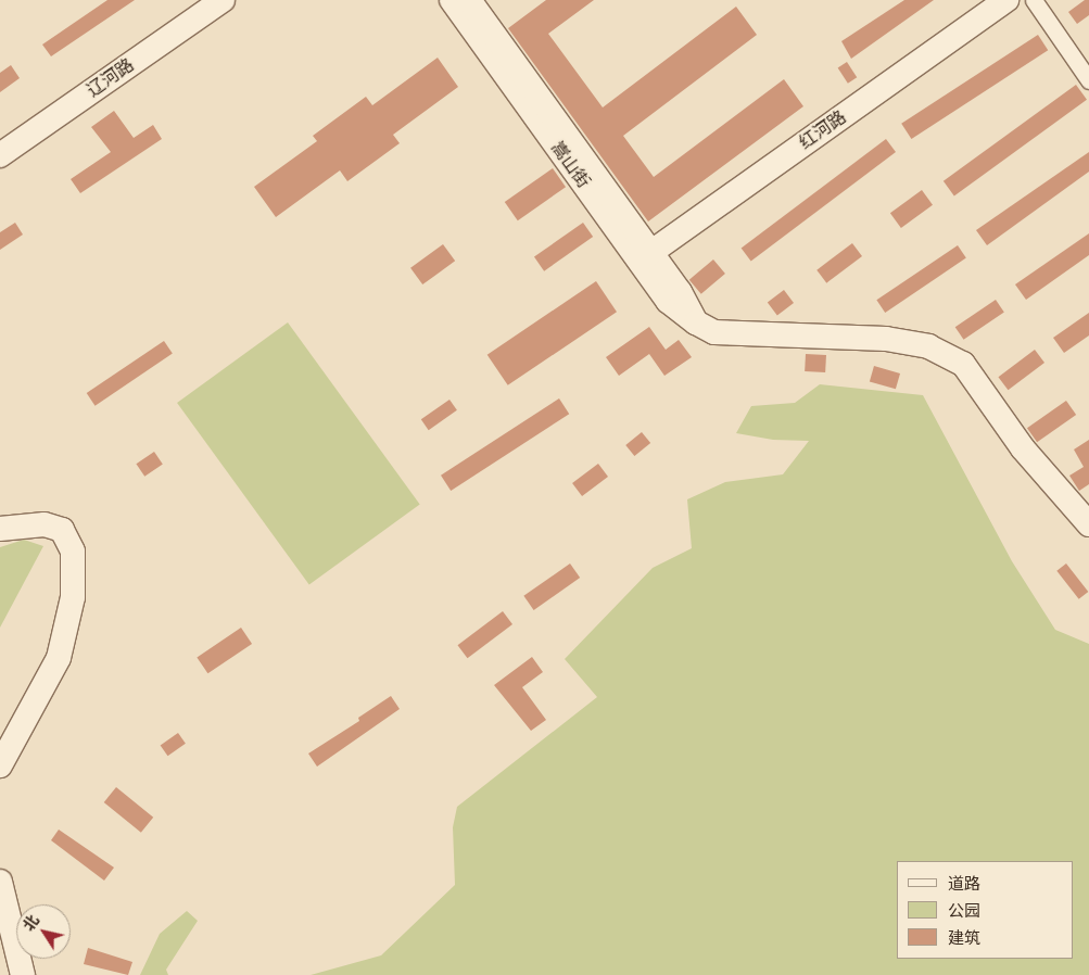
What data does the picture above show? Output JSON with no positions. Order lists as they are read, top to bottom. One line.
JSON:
{"streets":{"street":["辽河路","红河路","嵩山街"]},"crossings":[["红河路","嵩山街"]],"legend":["道路","公园","建筑"],"north":"top left"}
